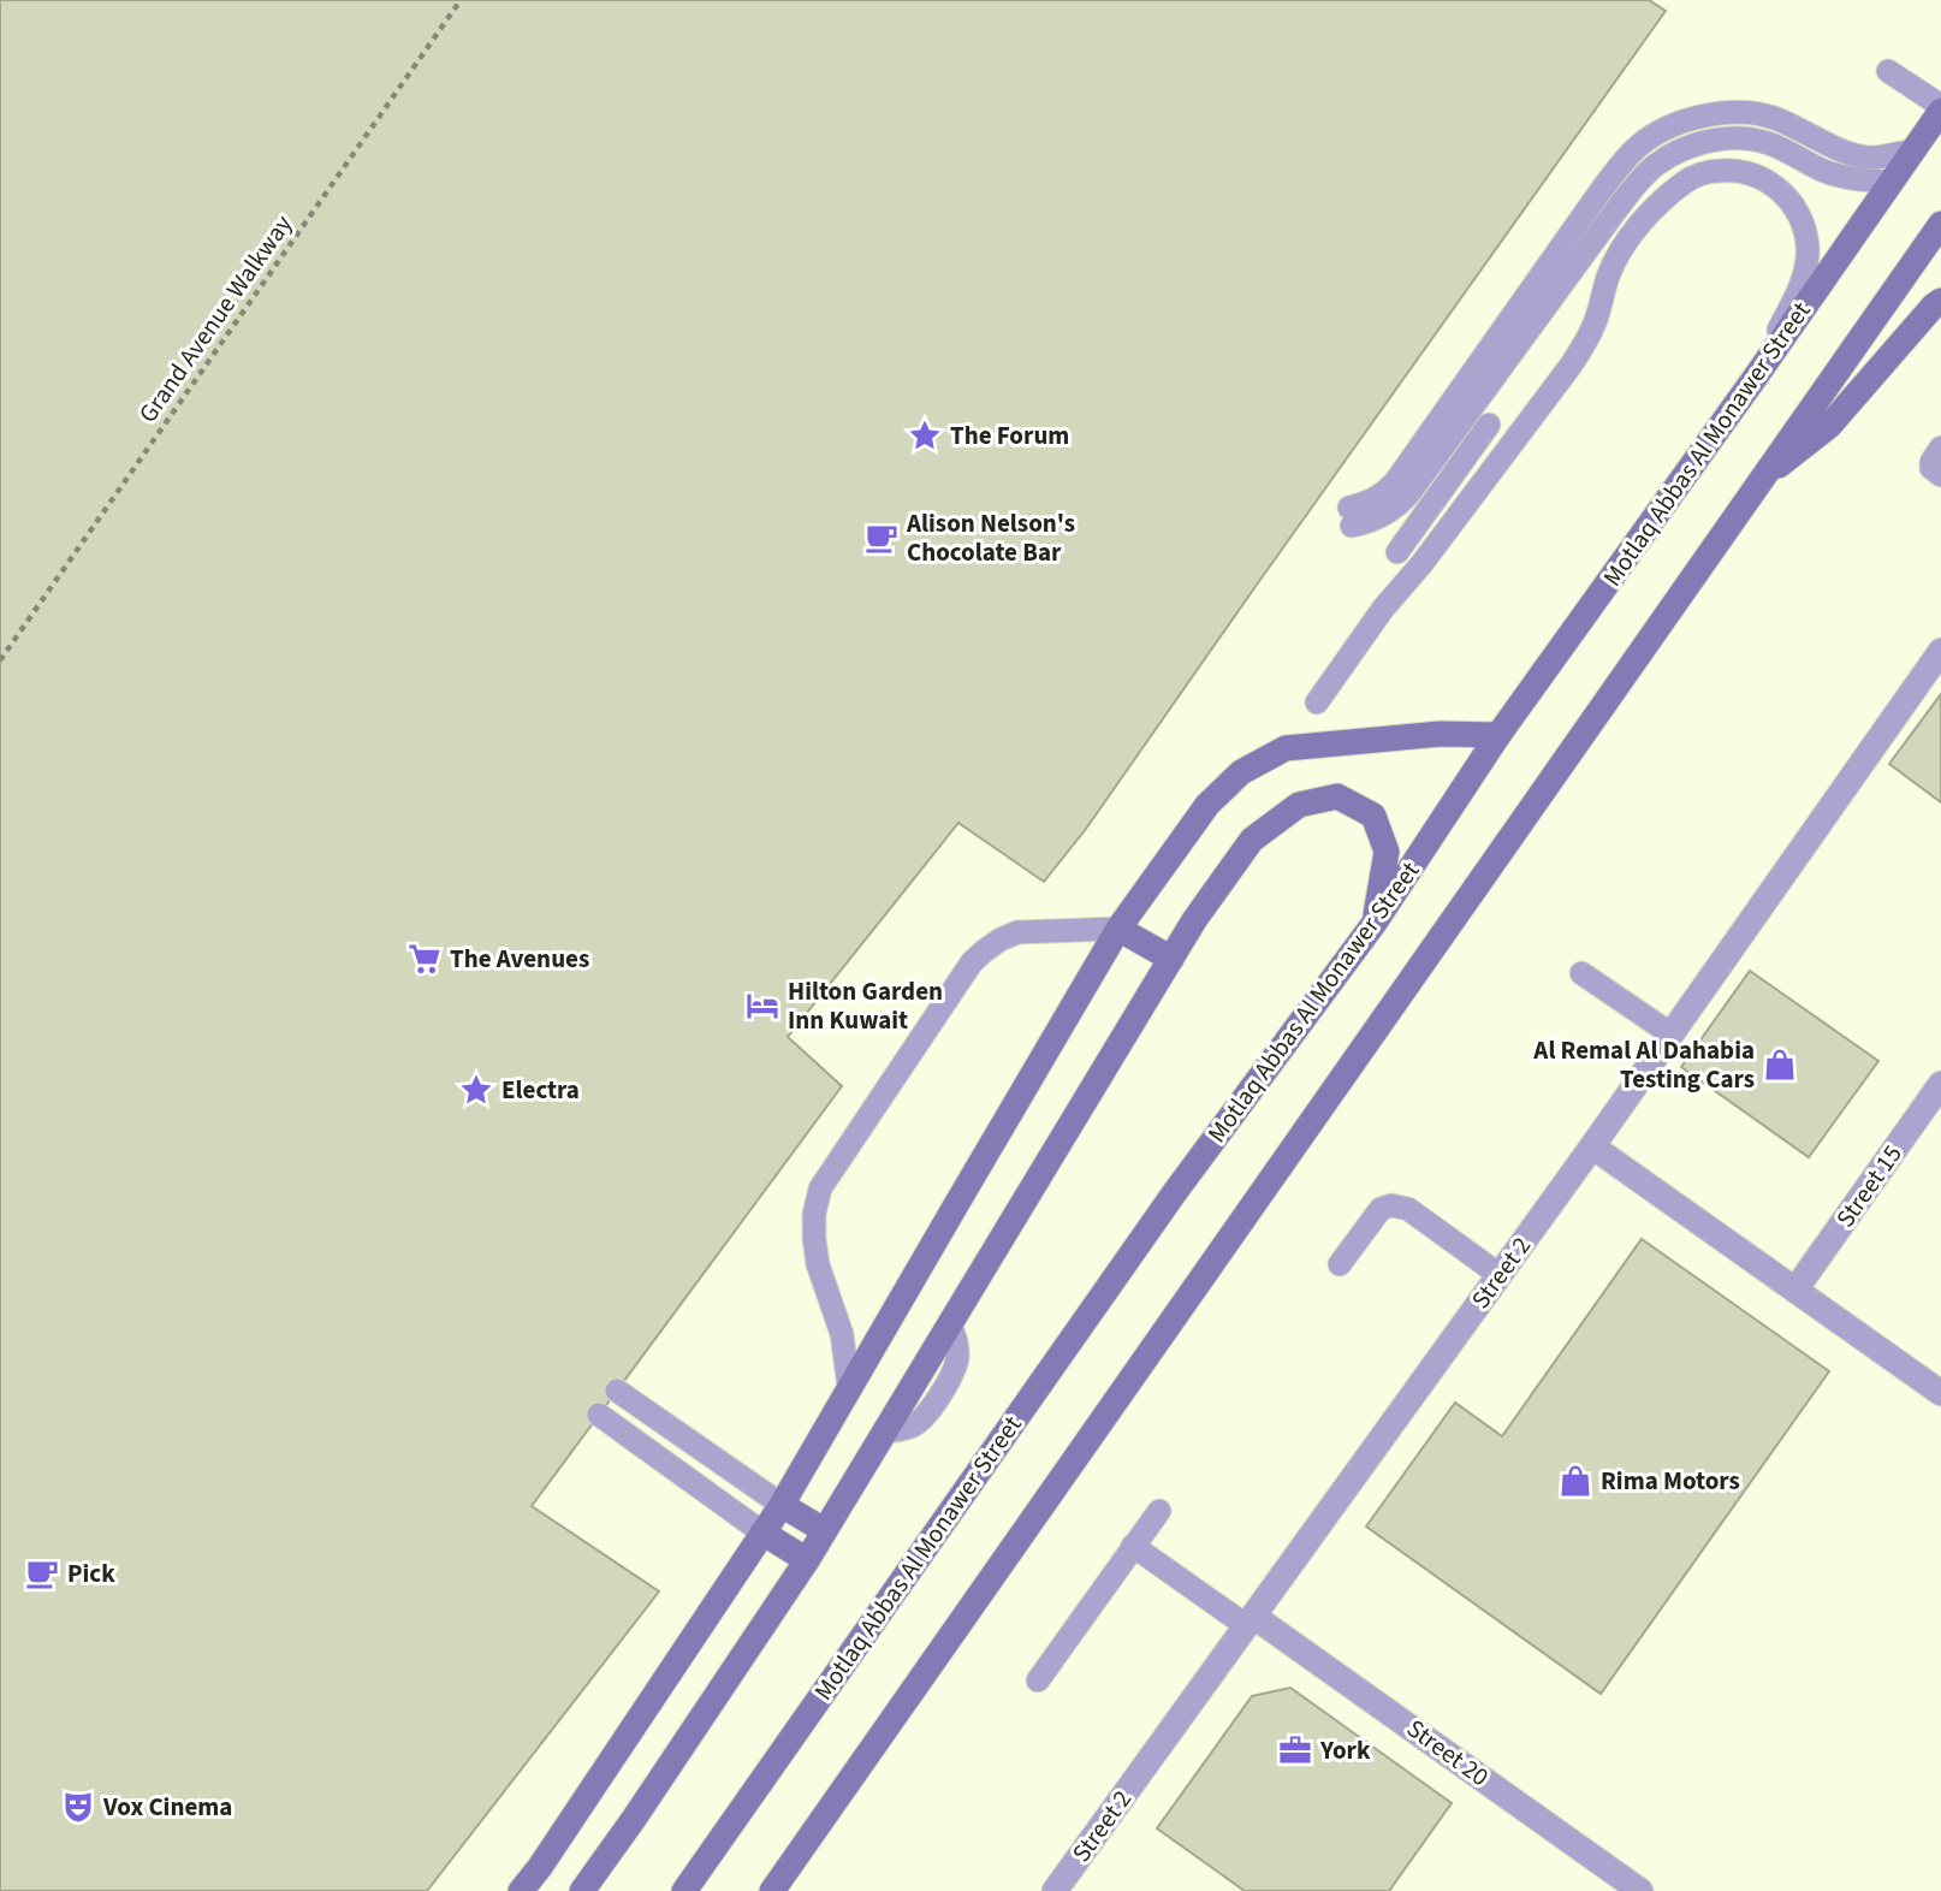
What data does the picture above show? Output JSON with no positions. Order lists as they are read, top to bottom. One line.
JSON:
{"streets":{"street":["Motlaq Abbas Al Monawer Street","Street 15","Street 2","Street 20"],"path":["Grand Avenue Walkway"]},"crossings":[["Street 2","Street 20"]],"places":{"place":["The Forum","Electra"],"cafe":["Alison Nelson's Chocolate Bar","Pick"],"supermarket":["The Avenues"],"hotel":["Hilton Garden Inn Kuwait"],"shop":["Al Remal Al Dahabia Testing Cars","Rima Motors"],"office":["York"],"theatre":["Vox Cinema"]}}
